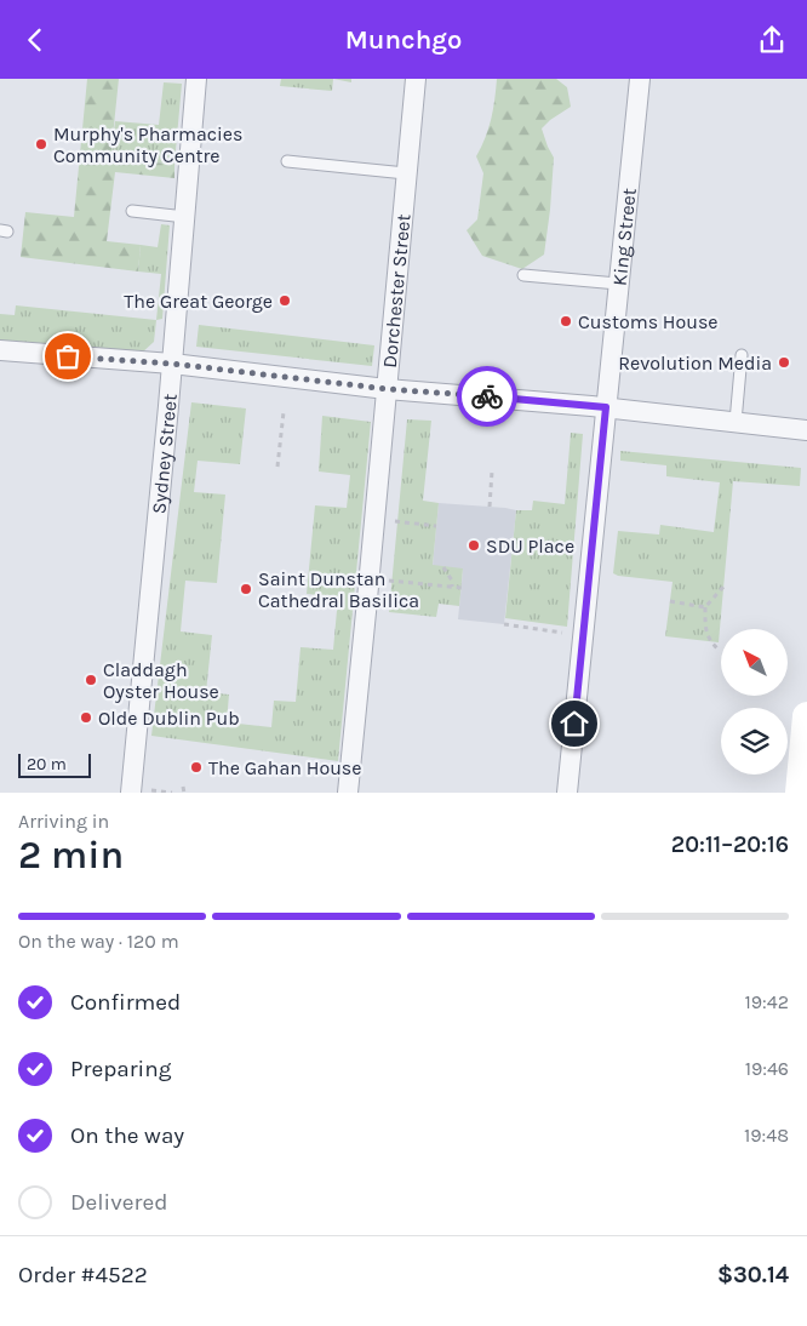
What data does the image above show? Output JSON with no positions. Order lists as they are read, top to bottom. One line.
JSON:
{"streets":{"street":["King Street","Dorchester Street","Sydney Street"]},"places":["Murphy's Pharmacies Community Centre","The Great George","Customs House","Revolution Media","SDU Place","Saint Dunstan Cathedral Basilica","Claddagh Oyster House","Olde Dublin Pub","The Gahan House"],"scale_bar":"20 m","north":"top left","page":{"header":"Munchgo","scale":"20 m","heading":["2 min","Arriving in","20:11–20:16"],"panel":["Order #4522","$30.14"],"bar":"On the way · 120 m","list":[["Confirmed","19:42"],["Preparing","19:46"],["On the way","19:48"],"Delivered"]}}
